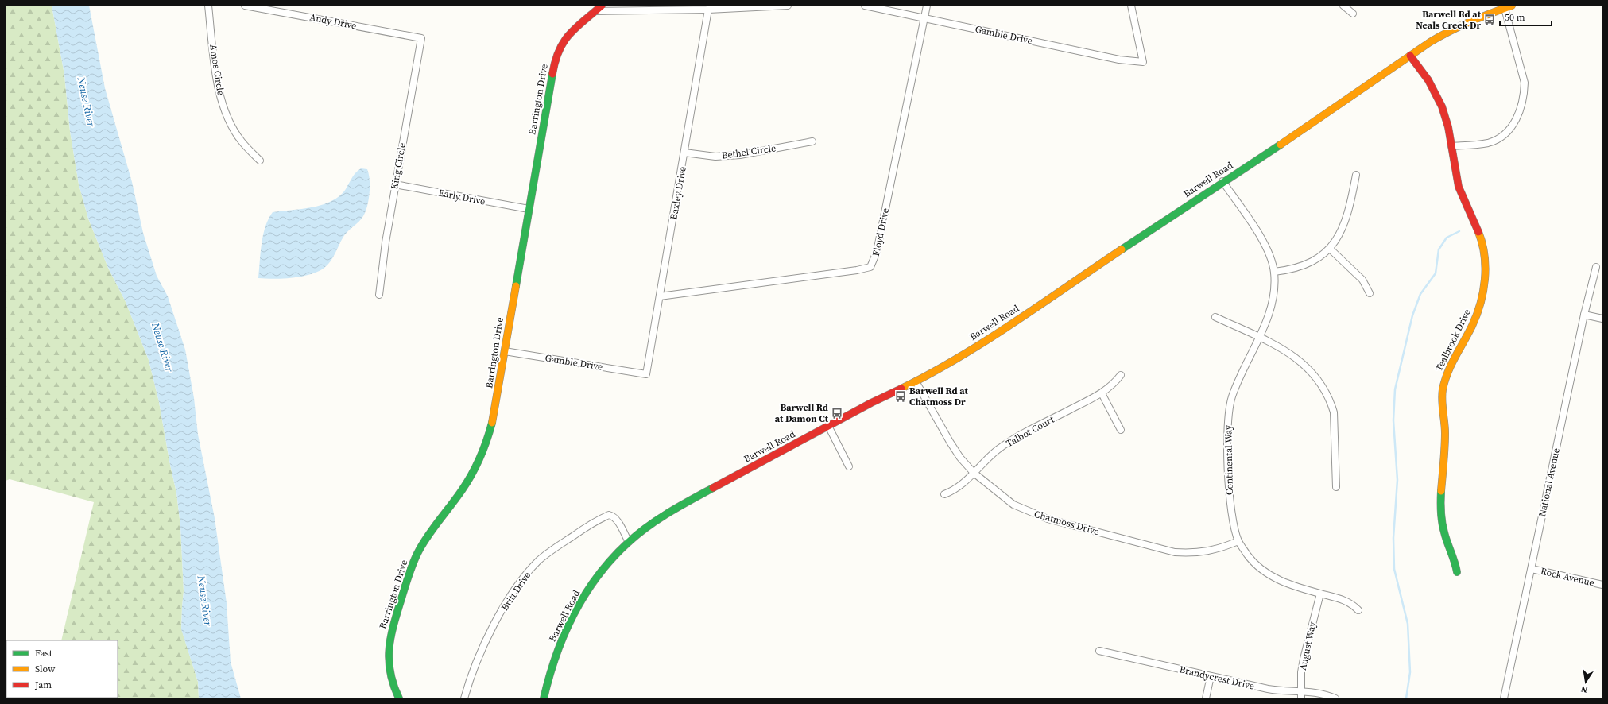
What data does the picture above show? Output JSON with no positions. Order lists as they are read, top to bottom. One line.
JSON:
{"streets":{"street":["Andy Drive","Gamble Drive","Amos Circle","Barrington Drive","Bethel Circle","King Circle","Barwell Road","Baxley Drive","Early Drive","Floyd Drive","Tealbrook Drive","Talbot Court","Continental Way","National Avenue","Chatmoss Drive","Rock Avenue","Britt Drive","August Way","Brandycrest Drive"]},"crossings":[["Andy Drive","King Circle"],["Gamble Drive","Barrington Drive"],["Gamble Drive","Baxley Drive"],["Gamble Drive","Floyd Drive"],["Barrington Drive","Early Drive"],["Bethel Circle","Baxley Drive"],["King Circle","Early Drive"],["Barwell Road","Tealbrook Drive"],["Barwell Road","Continental Way"],["Barwell Road","Chatmoss Drive"],["Barwell Road","Britt Drive"],["Baxley Drive","Floyd Drive"],["Talbot Court","Chatmoss Drive"],["Continental Way","Chatmoss Drive"],["Continental Way","August Way"],["National Avenue","Rock Avenue"],["August Way","Brandycrest Drive"]],"water":["Neuse River"],"places":{"bus stop":["Barwell Rd at Neals Creek Dr","Barwell Rd at Chatmoss Dr","Barwell Rd at Damon Ct"]},"legend":["Fast","Slow","Jam"],"scale_bar":"50 m","north":"bottom"}
